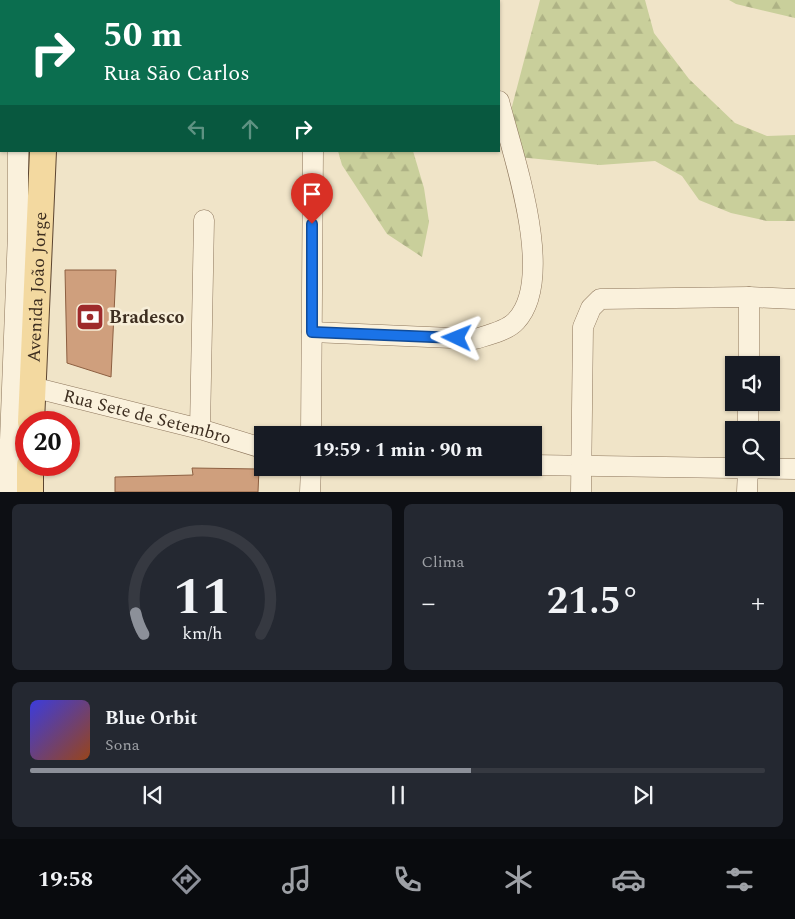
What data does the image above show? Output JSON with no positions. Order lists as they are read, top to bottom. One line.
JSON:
{"streets":{"main road":["Avenida João Jorge"],"street":["Rua Sete de Setembro"]},"crossings":[["Avenida João Jorge","Rua Sete de Setembro"]],"places":{"bank":["Bradesco"]},"page":{"turn":["50 m","Rua São Carlos"],"limit":"20","trip":"19:59 · 1 min · 90 m","tile":"Clima","heat":["−","21.5°","+"],"song":["Blue Orbit","Sona"],"tabs":"19:58","gauge":["11","km/h"]}}
